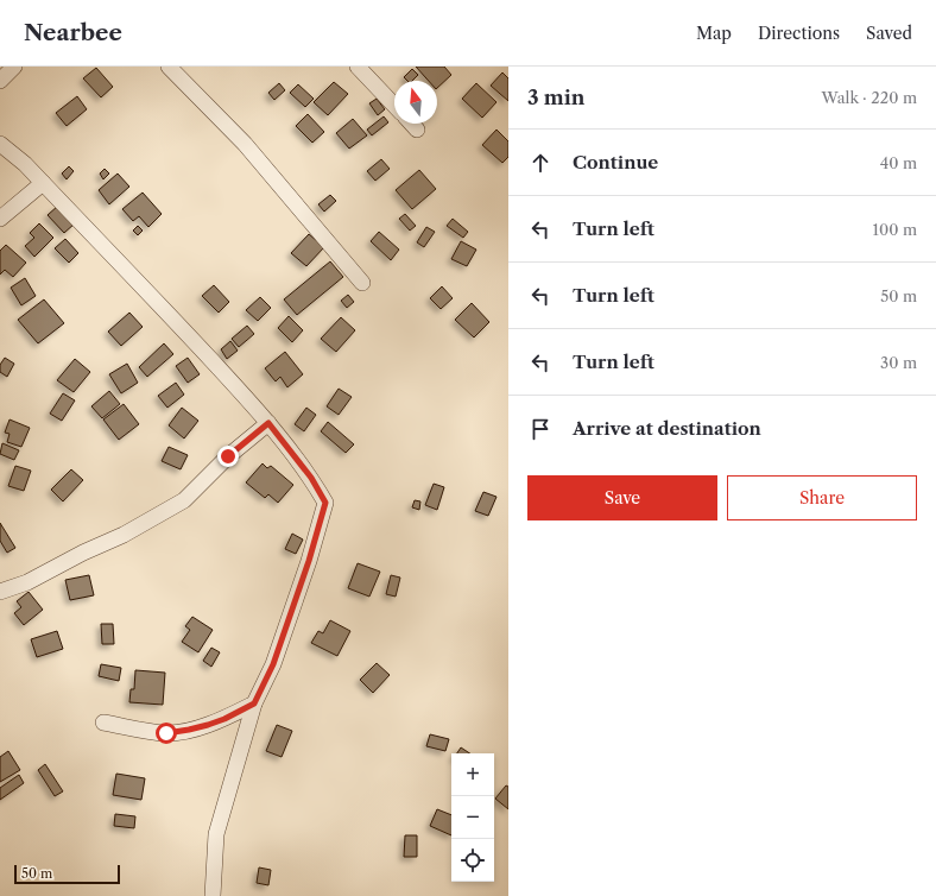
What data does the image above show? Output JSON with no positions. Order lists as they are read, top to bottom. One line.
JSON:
{"scale_bar":"50 m","north":"top","page":{"header":"Nearbee","nav":["Map","Directions","Saved"],"heading":["3 min","Walk · 220 m"],"list":[["Continue","40 m"],["Turn left","100 m"],["Turn left","50 m"],["Turn left","30 m"],"Arrive at destination"],"buttons":["Save","Share"],"map_buttons":["+","−"],"scale":"50 m"}}
